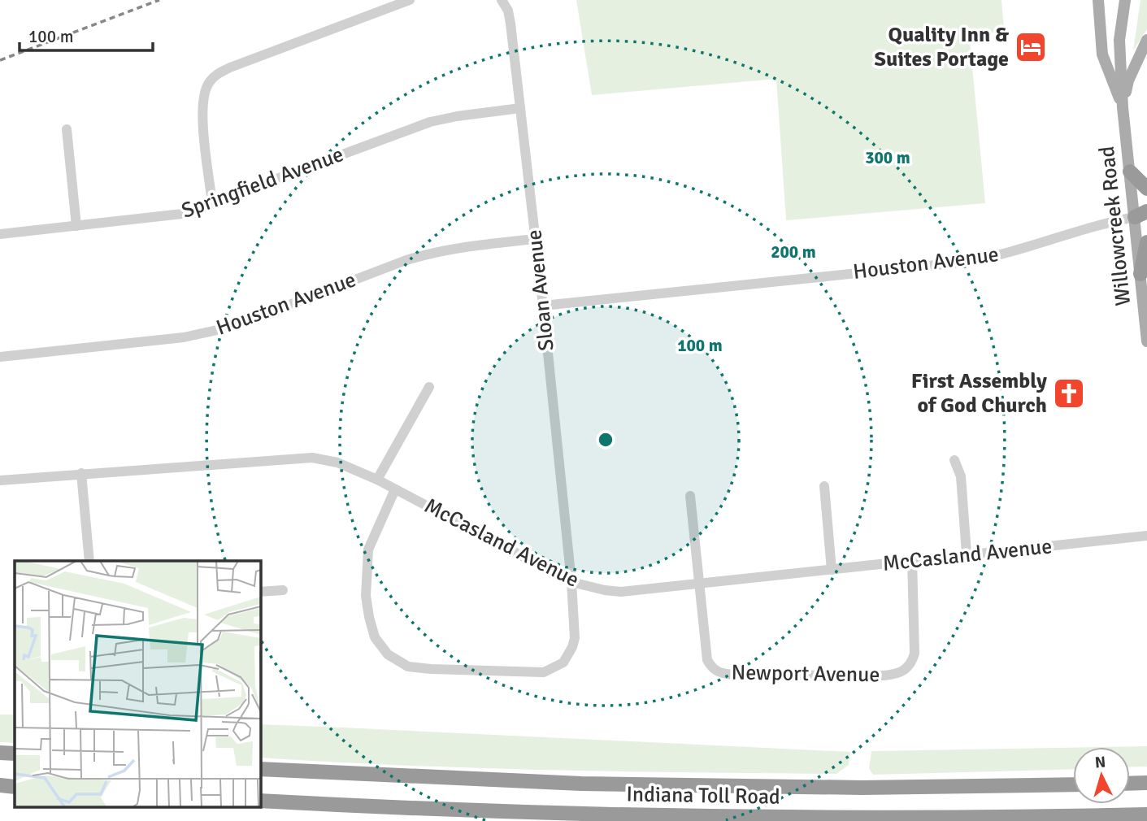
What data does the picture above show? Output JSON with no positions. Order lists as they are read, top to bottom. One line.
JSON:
{"streets":{"highway":["Indiana Toll Road"],"main road":["Willowcreek Road"],"street":["Springfield Avenue","Houston Avenue","Sloan Avenue","McCasland Avenue","Newport Avenue"]},"crossings":[["Springfield Avenue","Sloan Avenue"],["Willowcreek Road","Houston Avenue"],["Houston Avenue","Sloan Avenue"],["Sloan Avenue","McCasland Avenue"],["McCasland Avenue","Newport Avenue"]],"places":{"hotel":["Quality Inn & Suites Portage"],"church":["First Assembly of God Church"]},"scale_bar":"100 m","north":"top","rings":["300 m","200 m","100 m"]}
